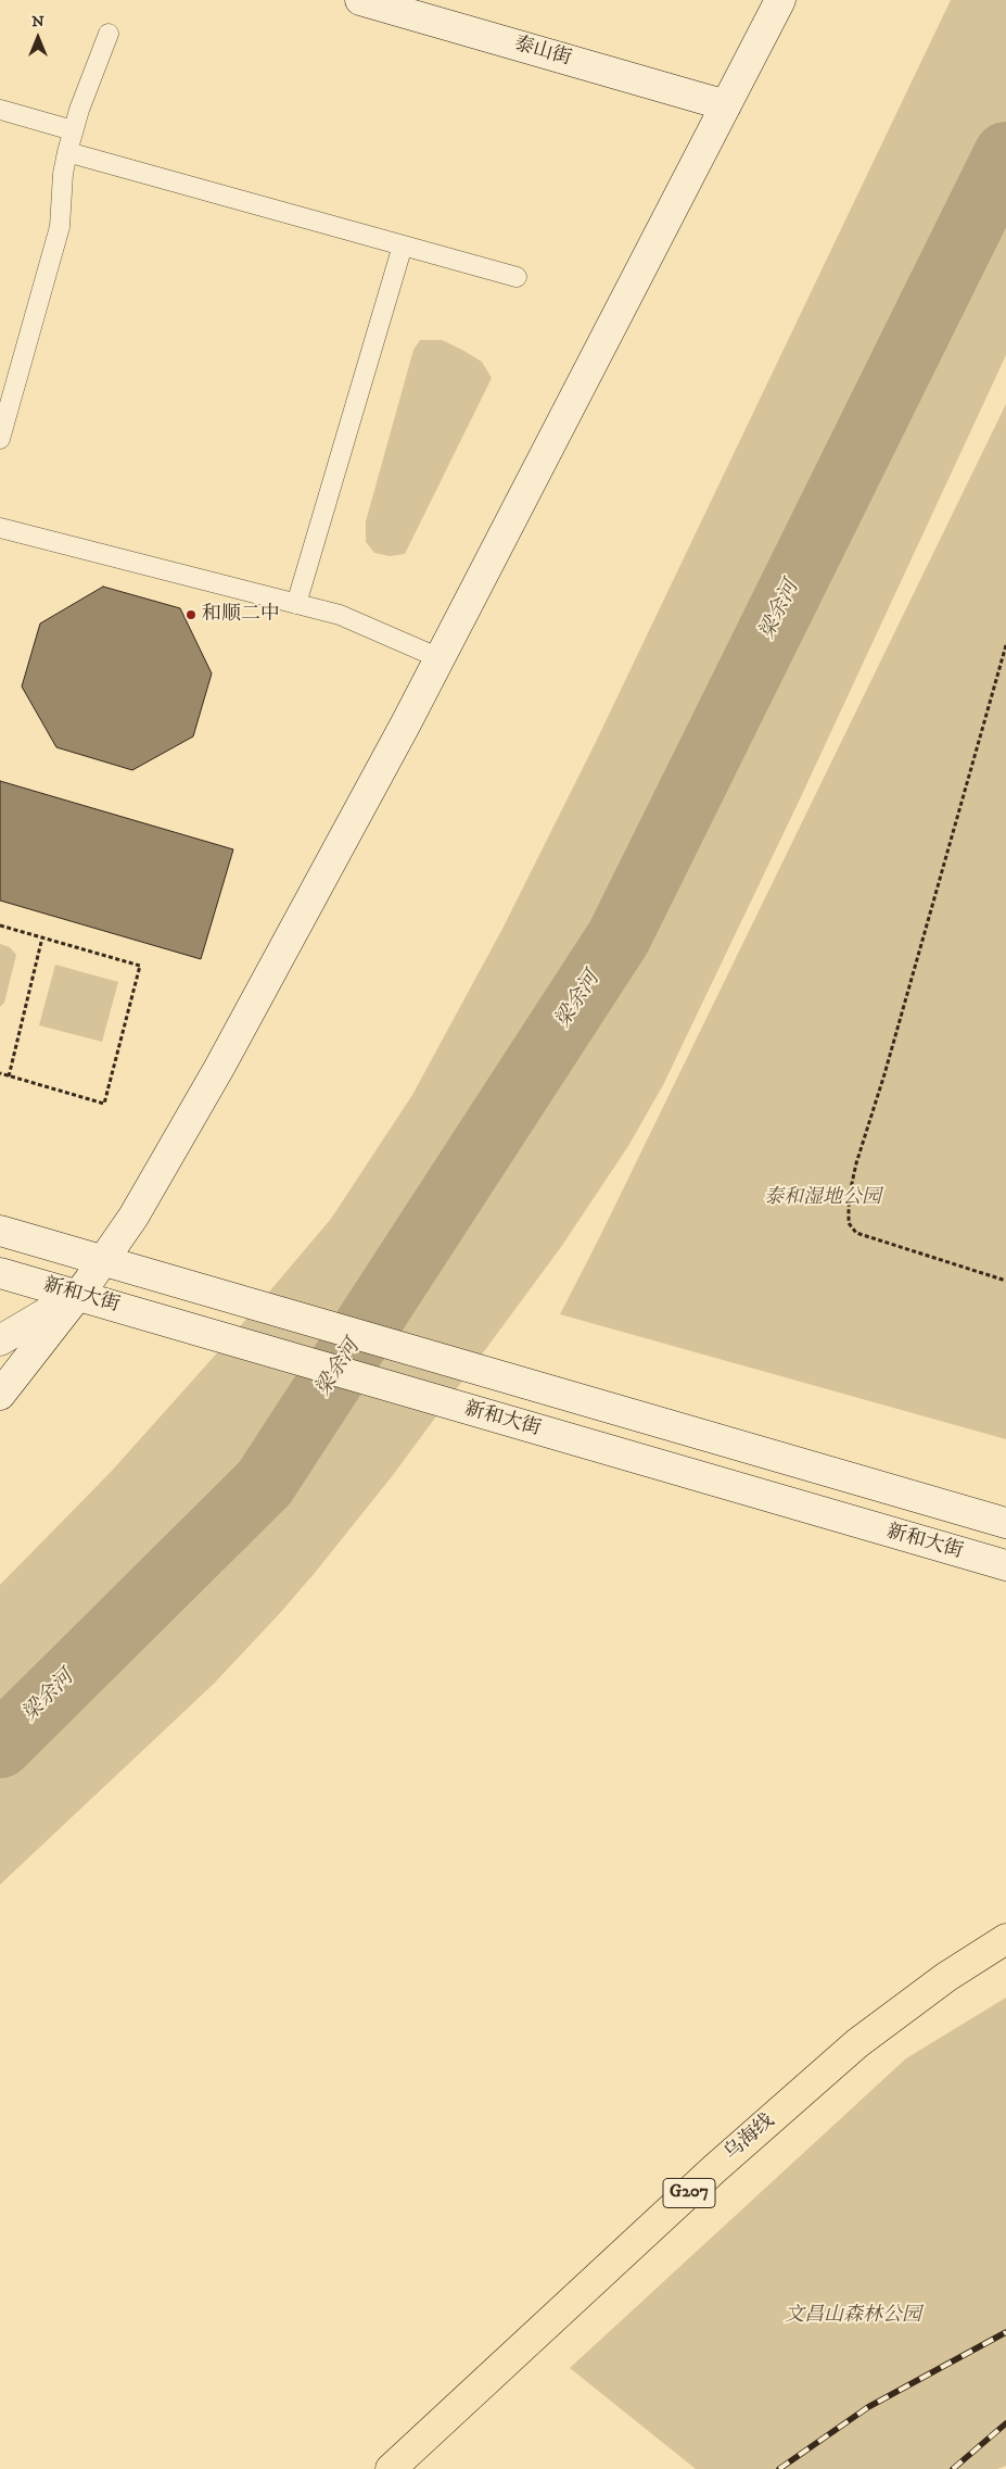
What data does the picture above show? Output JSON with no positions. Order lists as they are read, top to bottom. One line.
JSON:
{"streets":{"highway":["乌海线","G207"],"main road":["泰山街","新和大街"]},"water":["梁余河"],"parks":["泰和湿地公园","文昌山森林公园"],"places":["和顺二中"],"north":"top"}
